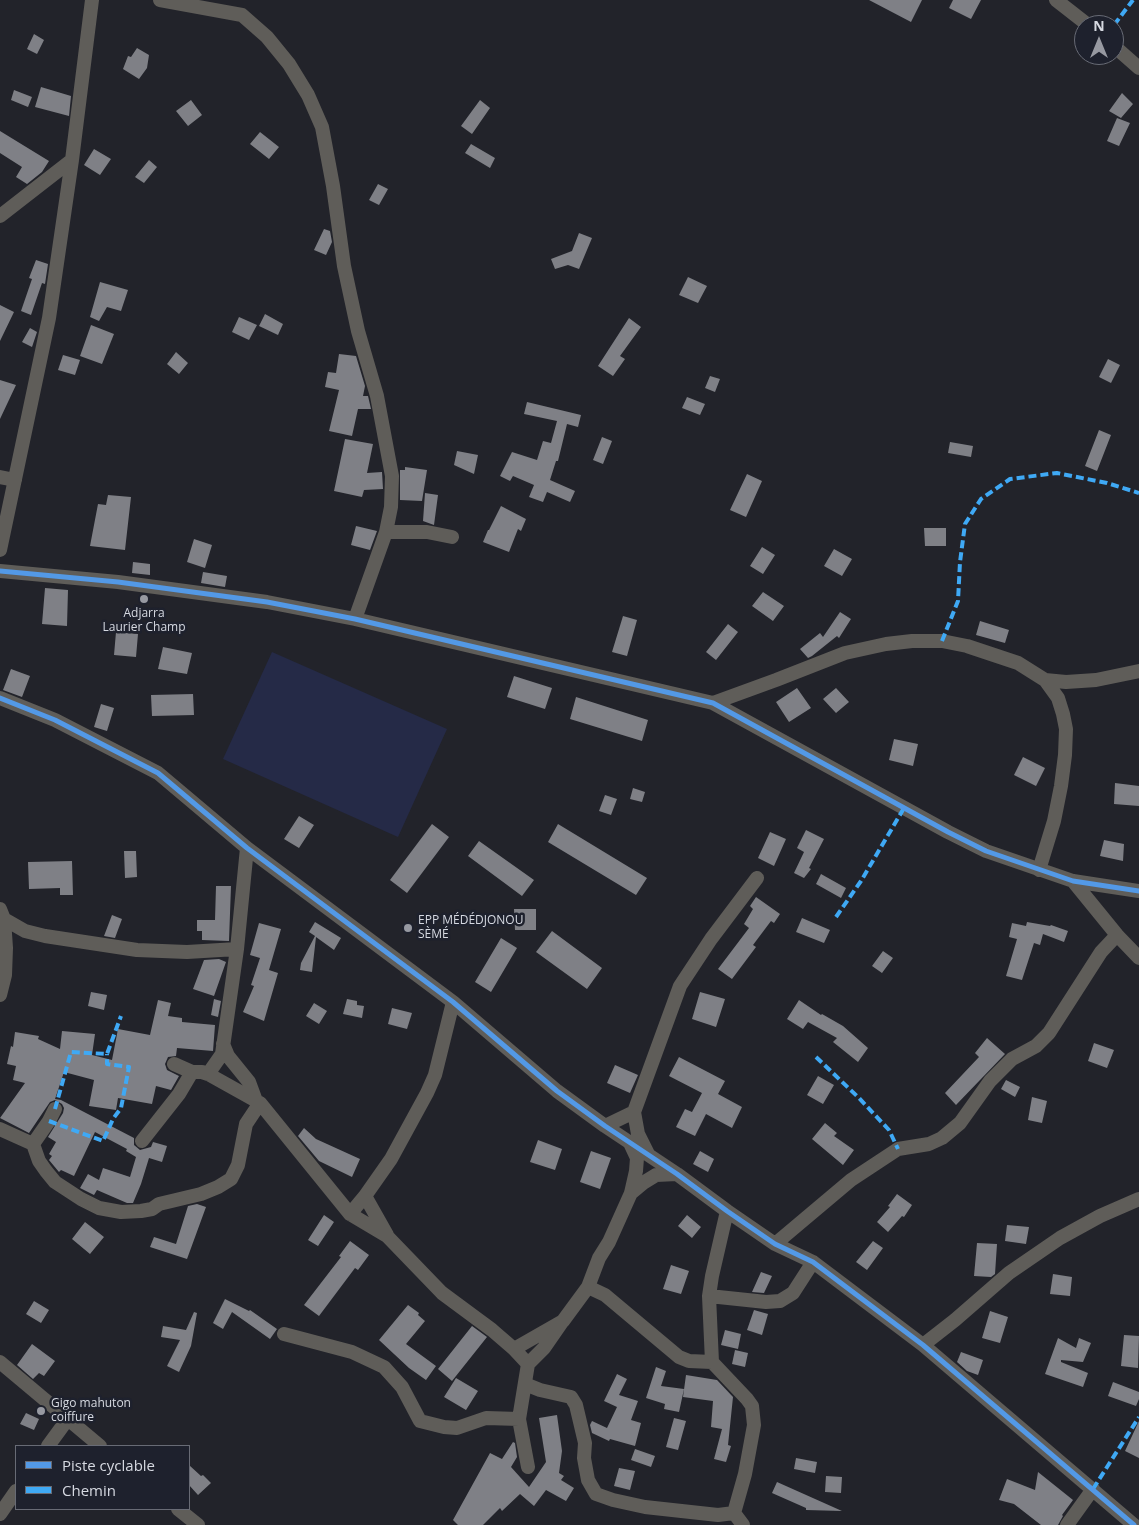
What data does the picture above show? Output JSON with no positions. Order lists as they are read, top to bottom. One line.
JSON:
{"places":["Adjarra Laurier Champ","EPP MÉDÉDJONOU SÈMÉ","Gigo mahuton coiffure"],"legend":["Piste cyclable","Chemin"],"north":"top"}
